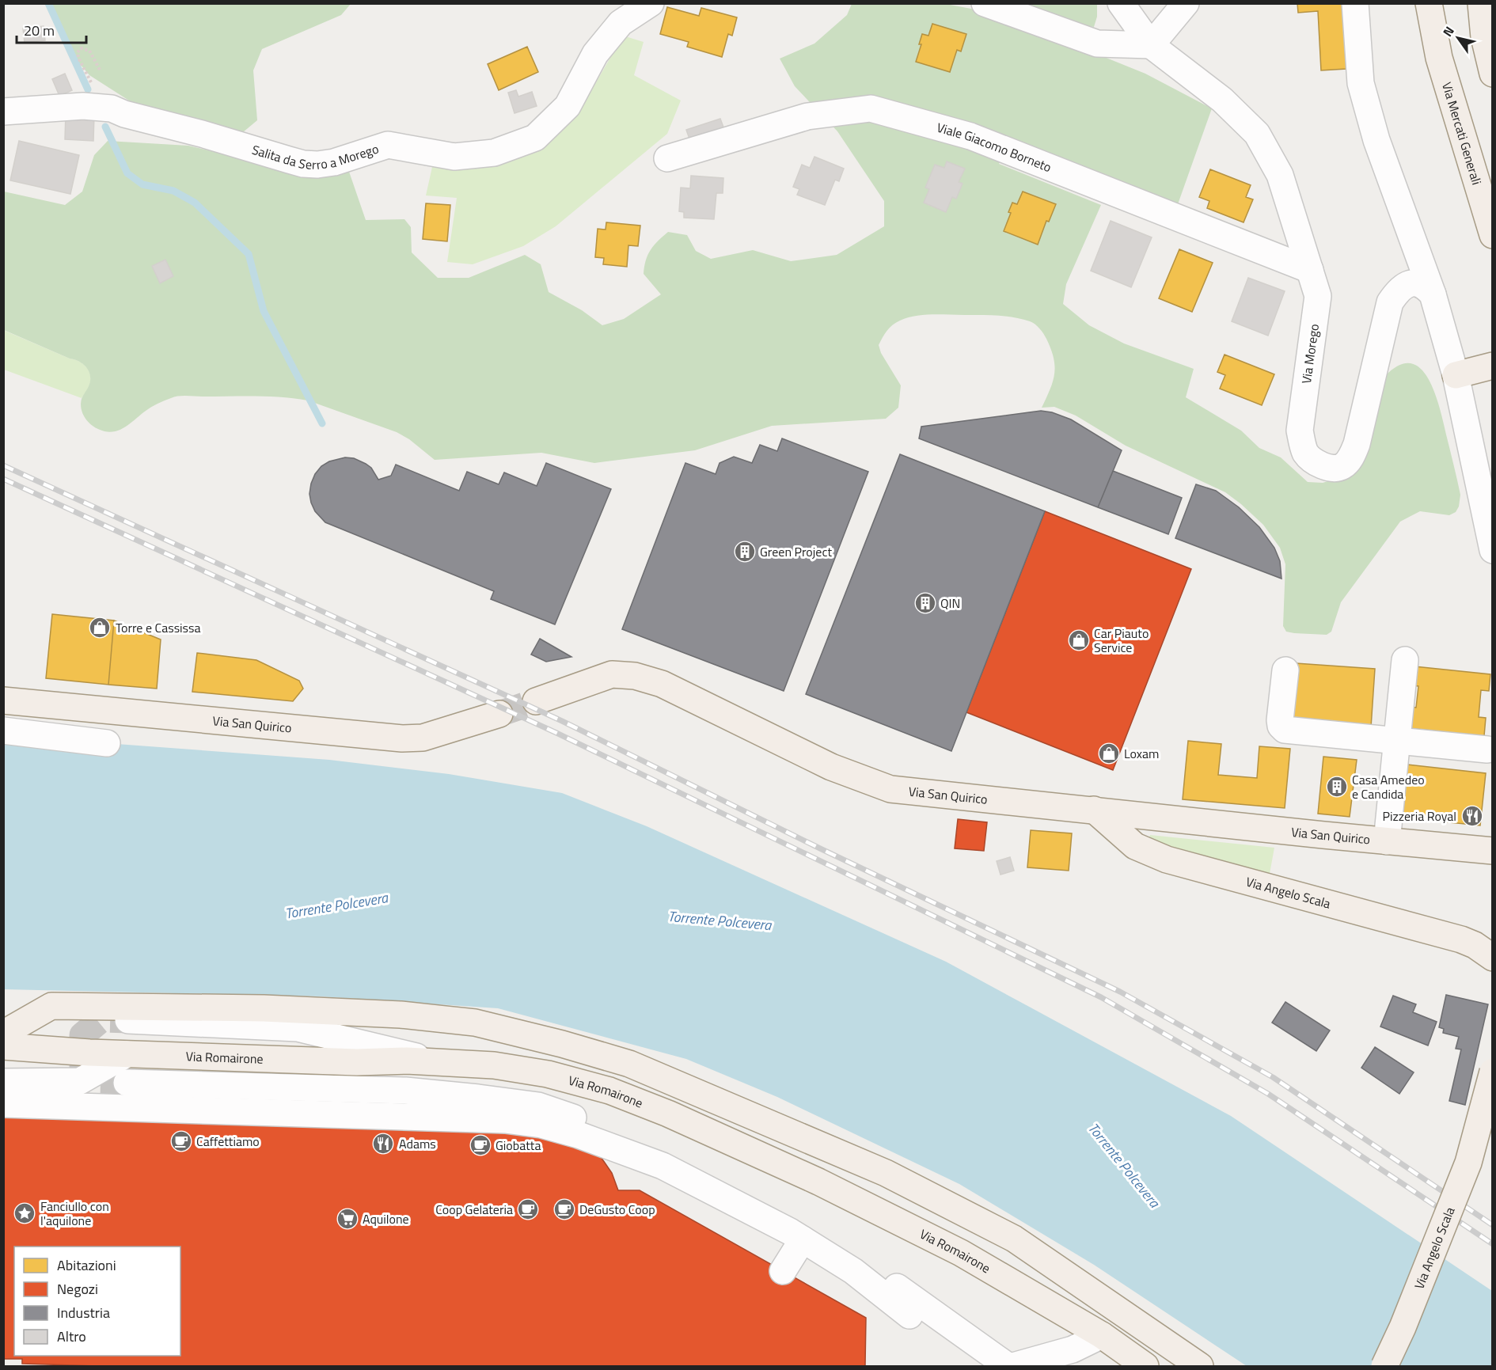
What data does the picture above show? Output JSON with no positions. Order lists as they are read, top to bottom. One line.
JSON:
{"streets":{"main road":["Via Mercati Generali","Via San Quirico","Via Angelo Scala","Via Romairone"],"street":["Salita da Serro a Morego","Viale Giacomo Borneto","Via Morego"]},"crossings":[["Viale Giacomo Borneto","Via Morego"],["Via San Quirico","Via Angelo Scala"]],"water":["Torrente Polcevera"],"places":{"building":["Green Project","QIN","Casa Amedeo e Candida"],"shop":["Torre e Cassissa","Car Piauto Service","Loxam"],"restaurant":["Pizzeria Royal","Adams"],"cafe":["Caffettiamo","Giobatta","Coop Gelateria","DeGusto Coop"],"place":["Fanciullo con l'aquilone"],"supermarket":["Aquilone"]},"legend":["Abitazioni","Negozi","Industria","Altro"],"scale_bar":"20 m","north":"top left"}
